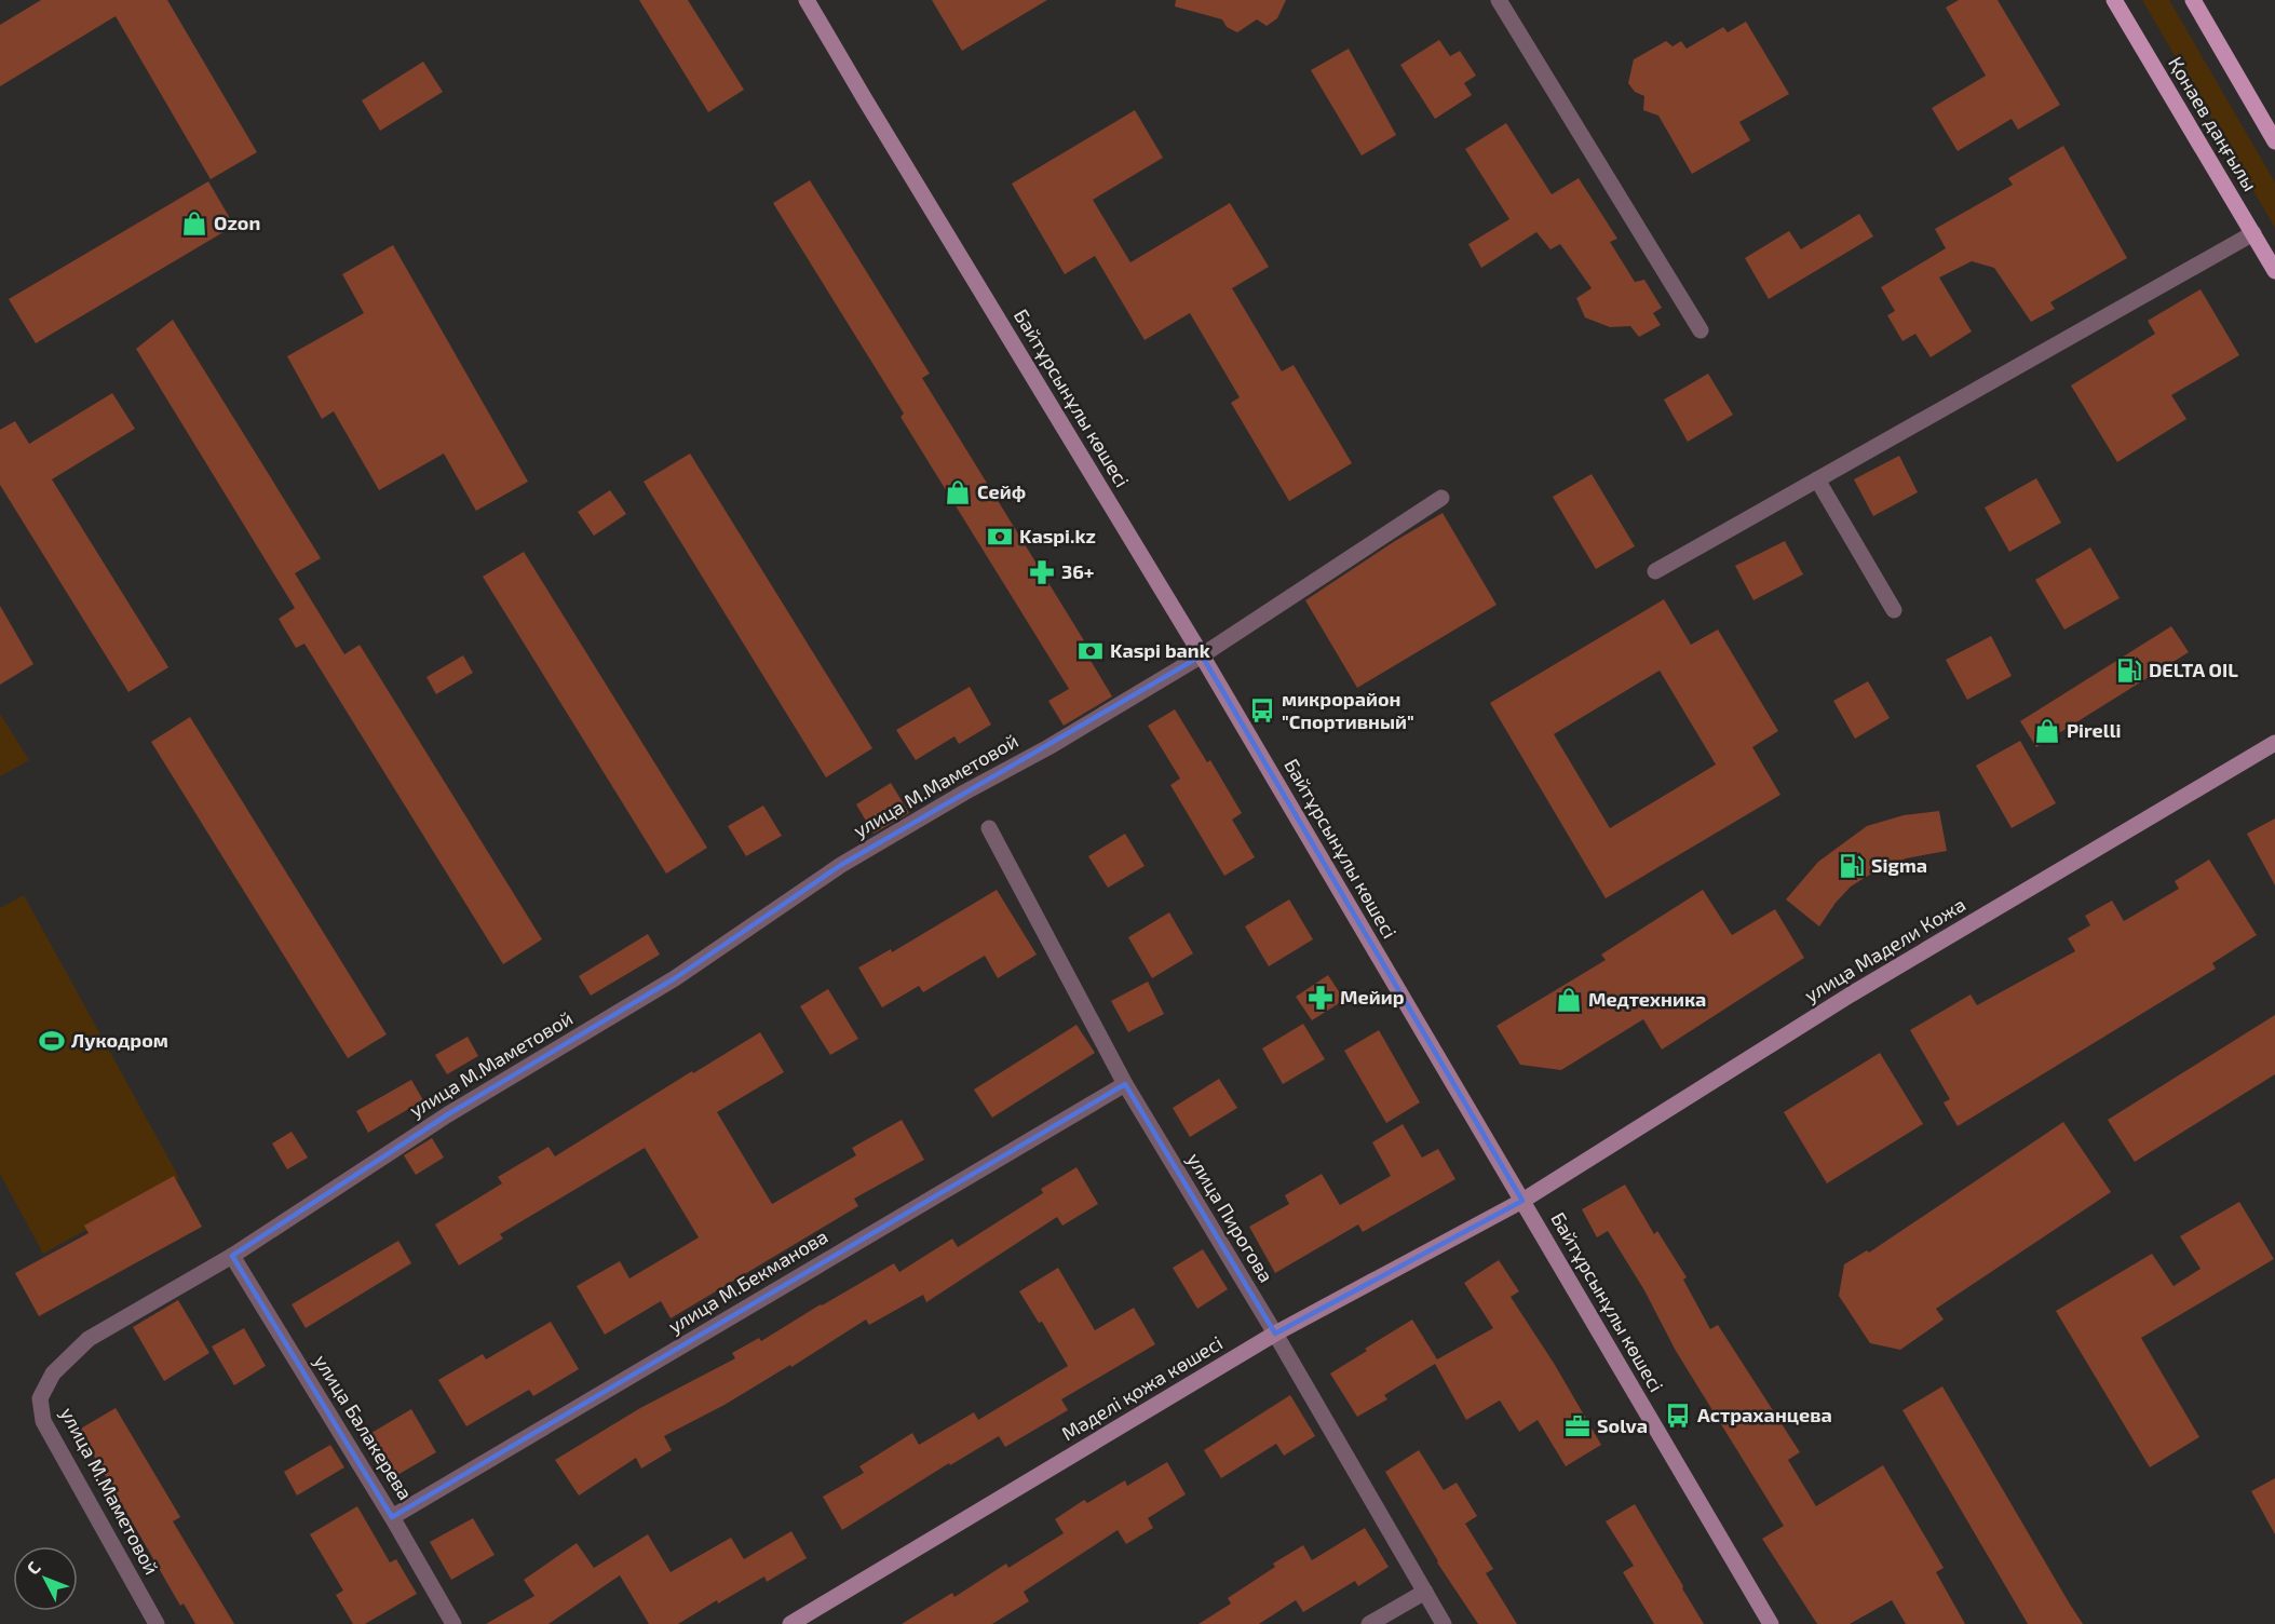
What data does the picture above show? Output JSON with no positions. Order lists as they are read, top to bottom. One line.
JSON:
{"streets":{"main road":["Қонаев даңғылы","Байтұрсынұлы көшесі","улица Мадели Кожа","Мәделі қожа көшесі"],"street":["улица М.Маметовой","улица Пирогова","улица М.Бекманова","улица Балакерева"]},"crossings":[["Байтұрсынұлы көшесі","улица М.Маметовой"],["Байтұрсынұлы көшесі","улица Мадели Кожа"],["Байтұрсынұлы көшесі","Мәделі қожа көшесі"],["улица М.Маметовой","улица Балакерева"],["улица Мадели Кожа","Мәделі қожа көшесі"],["улица Пирогова","улица М.Бекманова"],["улица Пирогова","Мәделі қожа көшесі"],["улица М.Бекманова","улица Балакерева"]],"places":{"shop":["Ozon","Сейф","Pirelli","Медтехника"],"bank":["Kaspi.kz","Kaspi bank"],"pharmacy":["36+","Мейир"],"fuel station":["DELTA OIL","Sigma"],"bus stop":["микрорайон \"Спортивный\"","Астраханцева"],"sports":["Лукодром"],"office":["Solva"]},"north":"top left"}
